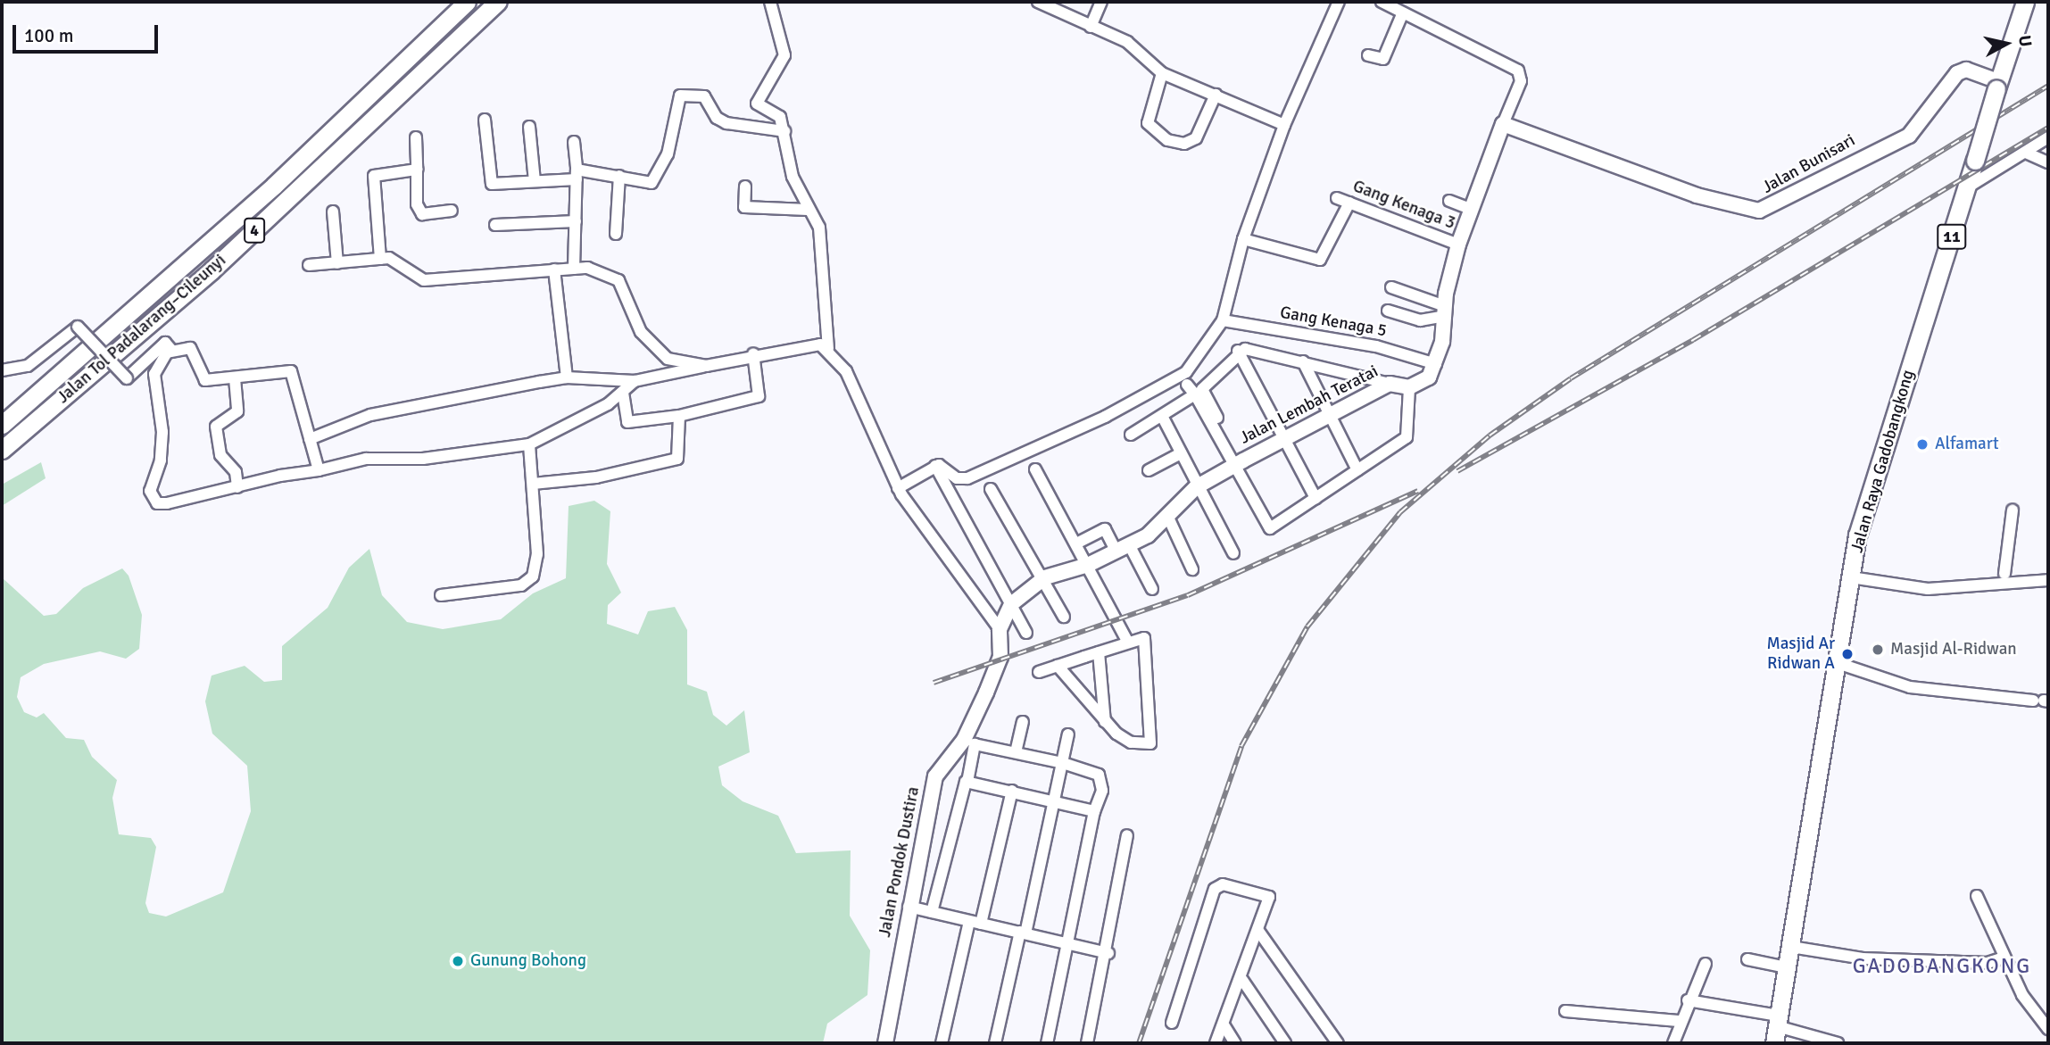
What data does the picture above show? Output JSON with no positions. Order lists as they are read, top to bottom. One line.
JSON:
{"streets":{"highway":["4","11","Jalan Tol Padalarang–Cileunyi","Jalan Raya Gadobangkong"],"main road":["Jalan Bunisari","Jalan Lembah Teratai","Jalan Pondok Dustira"],"street":["Gang Kenaga 3","Gang Kenaga 5"]},"crossings":[["Jalan Bunisari","Jalan Raya Gadobangkong"],["Jalan Lembah Teratai","Jalan Pondok Dustira"]],"districts":["GADOBANGKONG"],"places":["Alfamart","Masjid Al-Ridwan","Masjid Ar Ridwan A","Gunung Bohong"],"scale_bar":"100 m","north":"right"}
